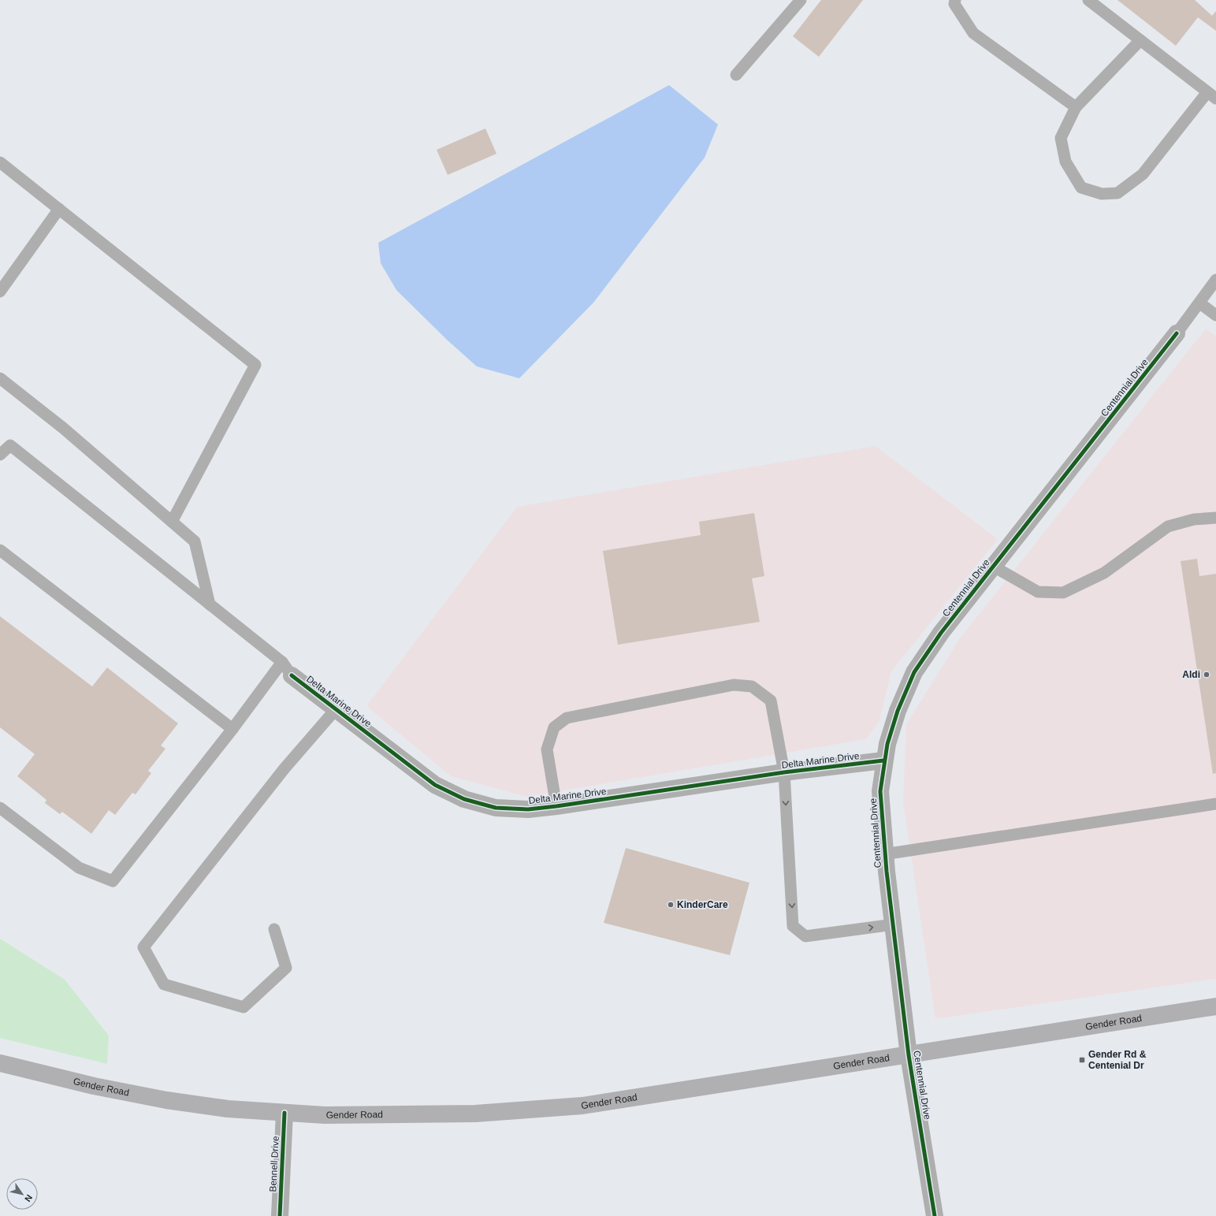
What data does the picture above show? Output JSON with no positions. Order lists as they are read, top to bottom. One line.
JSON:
{"streets":{"main road":["Gender Road"],"street":["Centennial Drive","Delta Marine Drive","Bennell Drive"]},"crossings":[["Centennial Drive","Delta Marine Drive"],["Centennial Drive","Gender Road"],["Gender Road","Bennell Drive"]],"places":{"other":["Aldi","KinderCare"],"transit":["Gender Rd & Centenial Dr"]},"north":"bottom right"}
